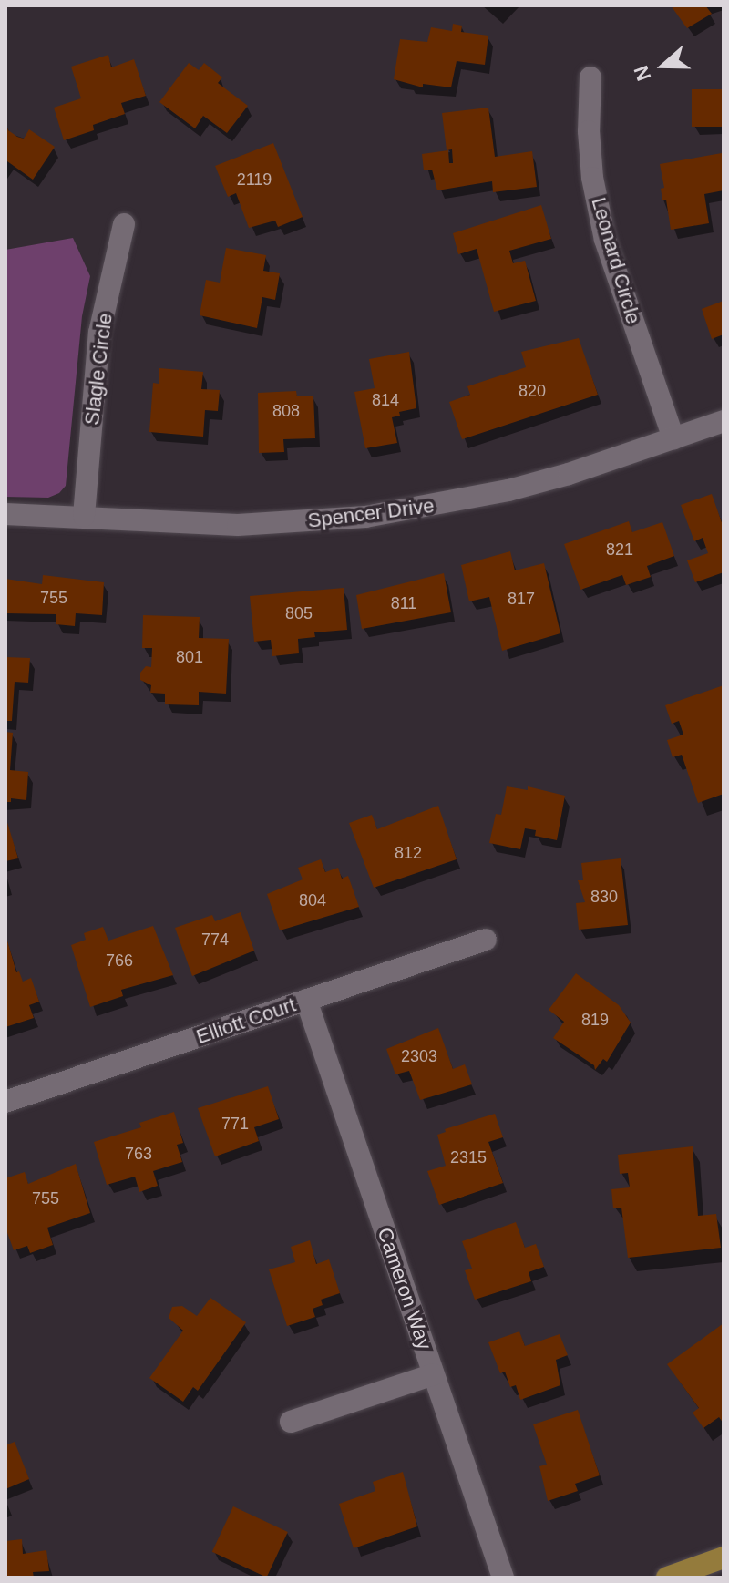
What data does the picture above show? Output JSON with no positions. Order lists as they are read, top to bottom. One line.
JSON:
{"streets":{"street":["Leonard Circle","Slagle Circle","Spencer Drive","Elliott Court","Cameron Way"]},"crossings":[["Leonard Circle","Spencer Drive"],["Slagle Circle","Spencer Drive"],["Elliott Court","Cameron Way"]],"house_numbers":["2119","820","814","808","821","755","817","811","805","801","812","830","804","774","766","819","2303","771","763","2315","755"],"north":"left"}
